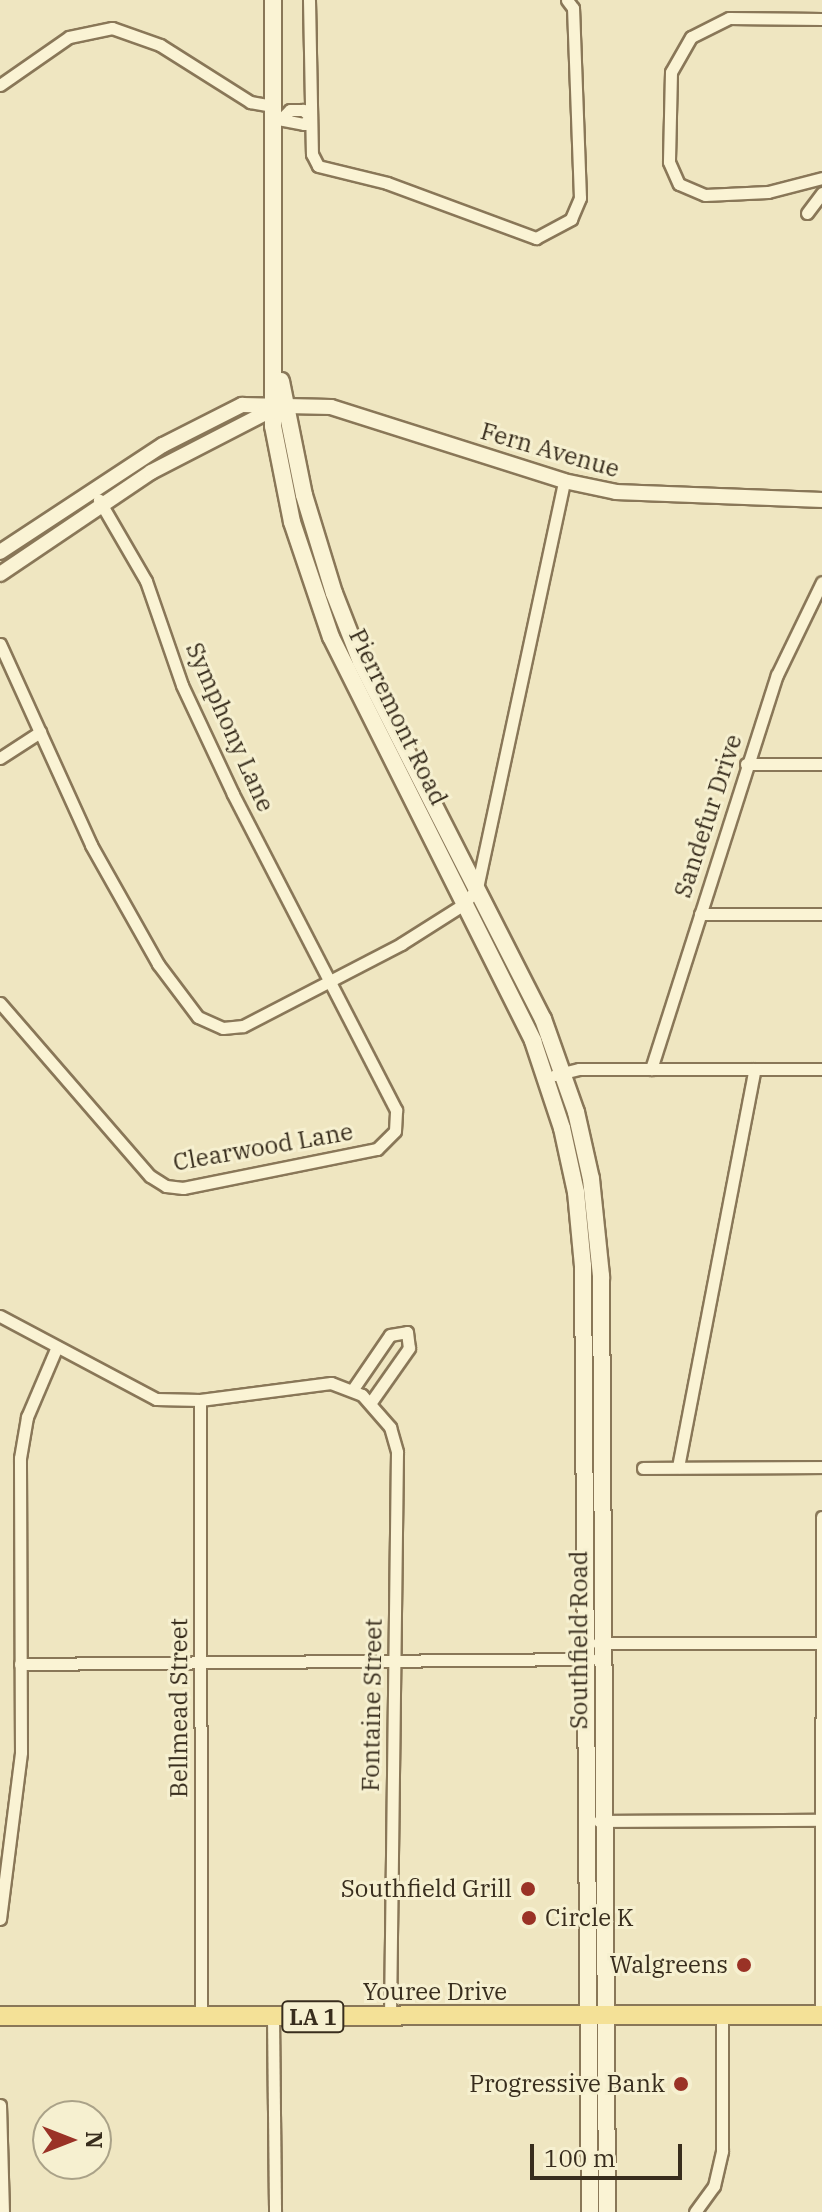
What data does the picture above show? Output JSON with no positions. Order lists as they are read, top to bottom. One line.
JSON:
{"streets":{"main road":["Pierremont Road","Southfield Road","Youree Drive","LA 1"],"street":["Fern Avenue","Symphony Lane","Sandefur Drive","Clearwood Lane","Fontaine Street","Bellmead Street"]},"crossings":[["Fern Avenue","Pierremont Road"],["Fern Avenue","Symphony Lane"],["Pierremont Road","Southfield Road"],["Symphony Lane","Clearwood Lane"],["Southfield Road","Youree Drive"],["Fontaine Street","Youree Drive"],["Bellmead Street","Youree Drive"]],"places":["Southfield Grill","Circle K","Walgreens","Progressive Bank"],"scale_bar":"100 m","north":"right"}
